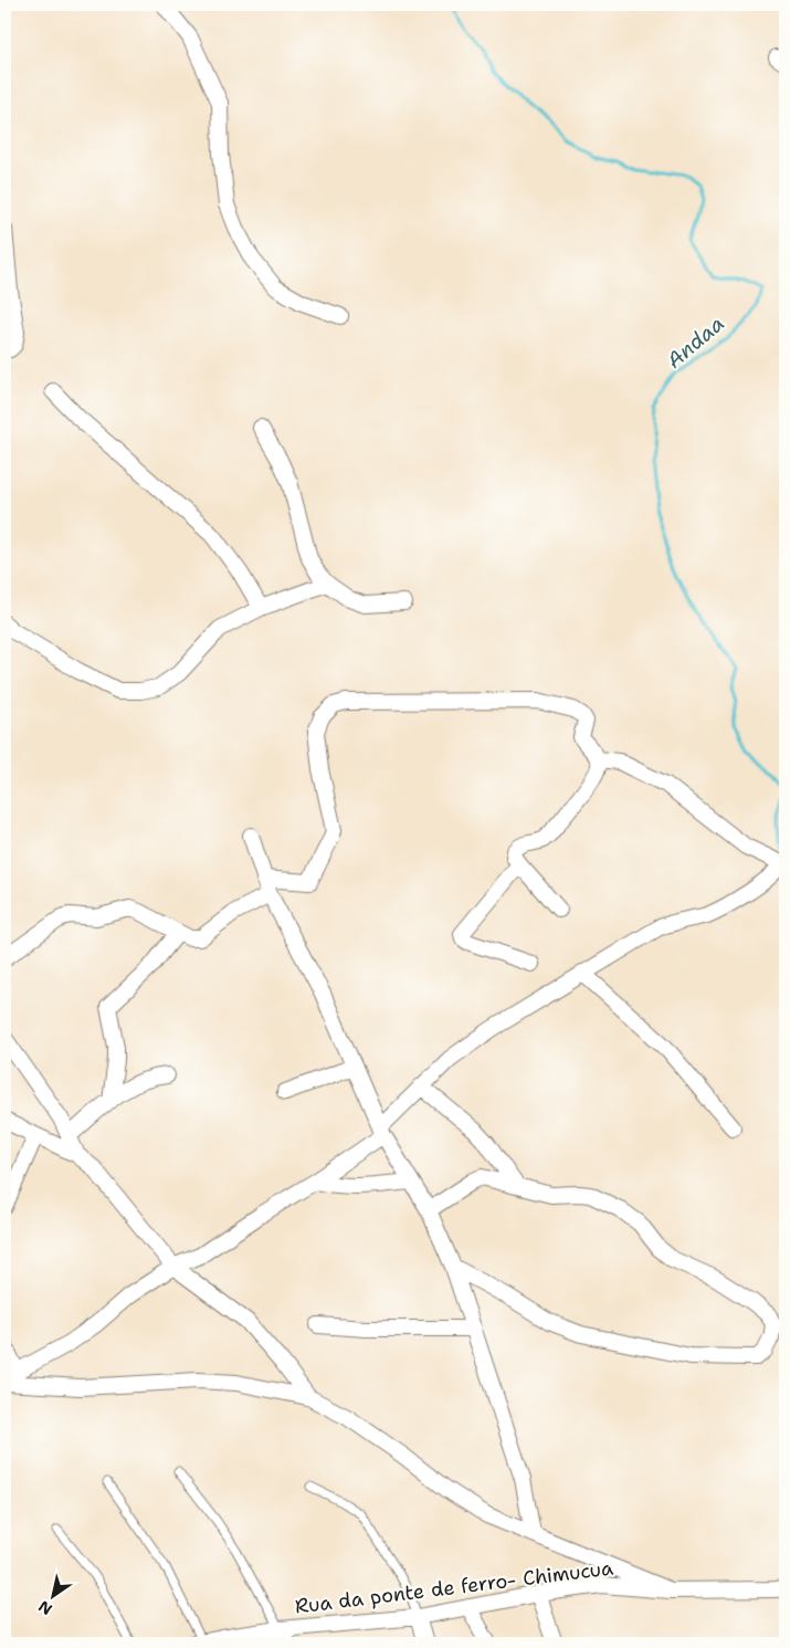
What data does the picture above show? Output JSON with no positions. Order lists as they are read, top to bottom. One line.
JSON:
{"streets":{"street":["Rua da ponte de ferro- Chimucua"]},"water":["Andaa"],"north":"bottom left"}
